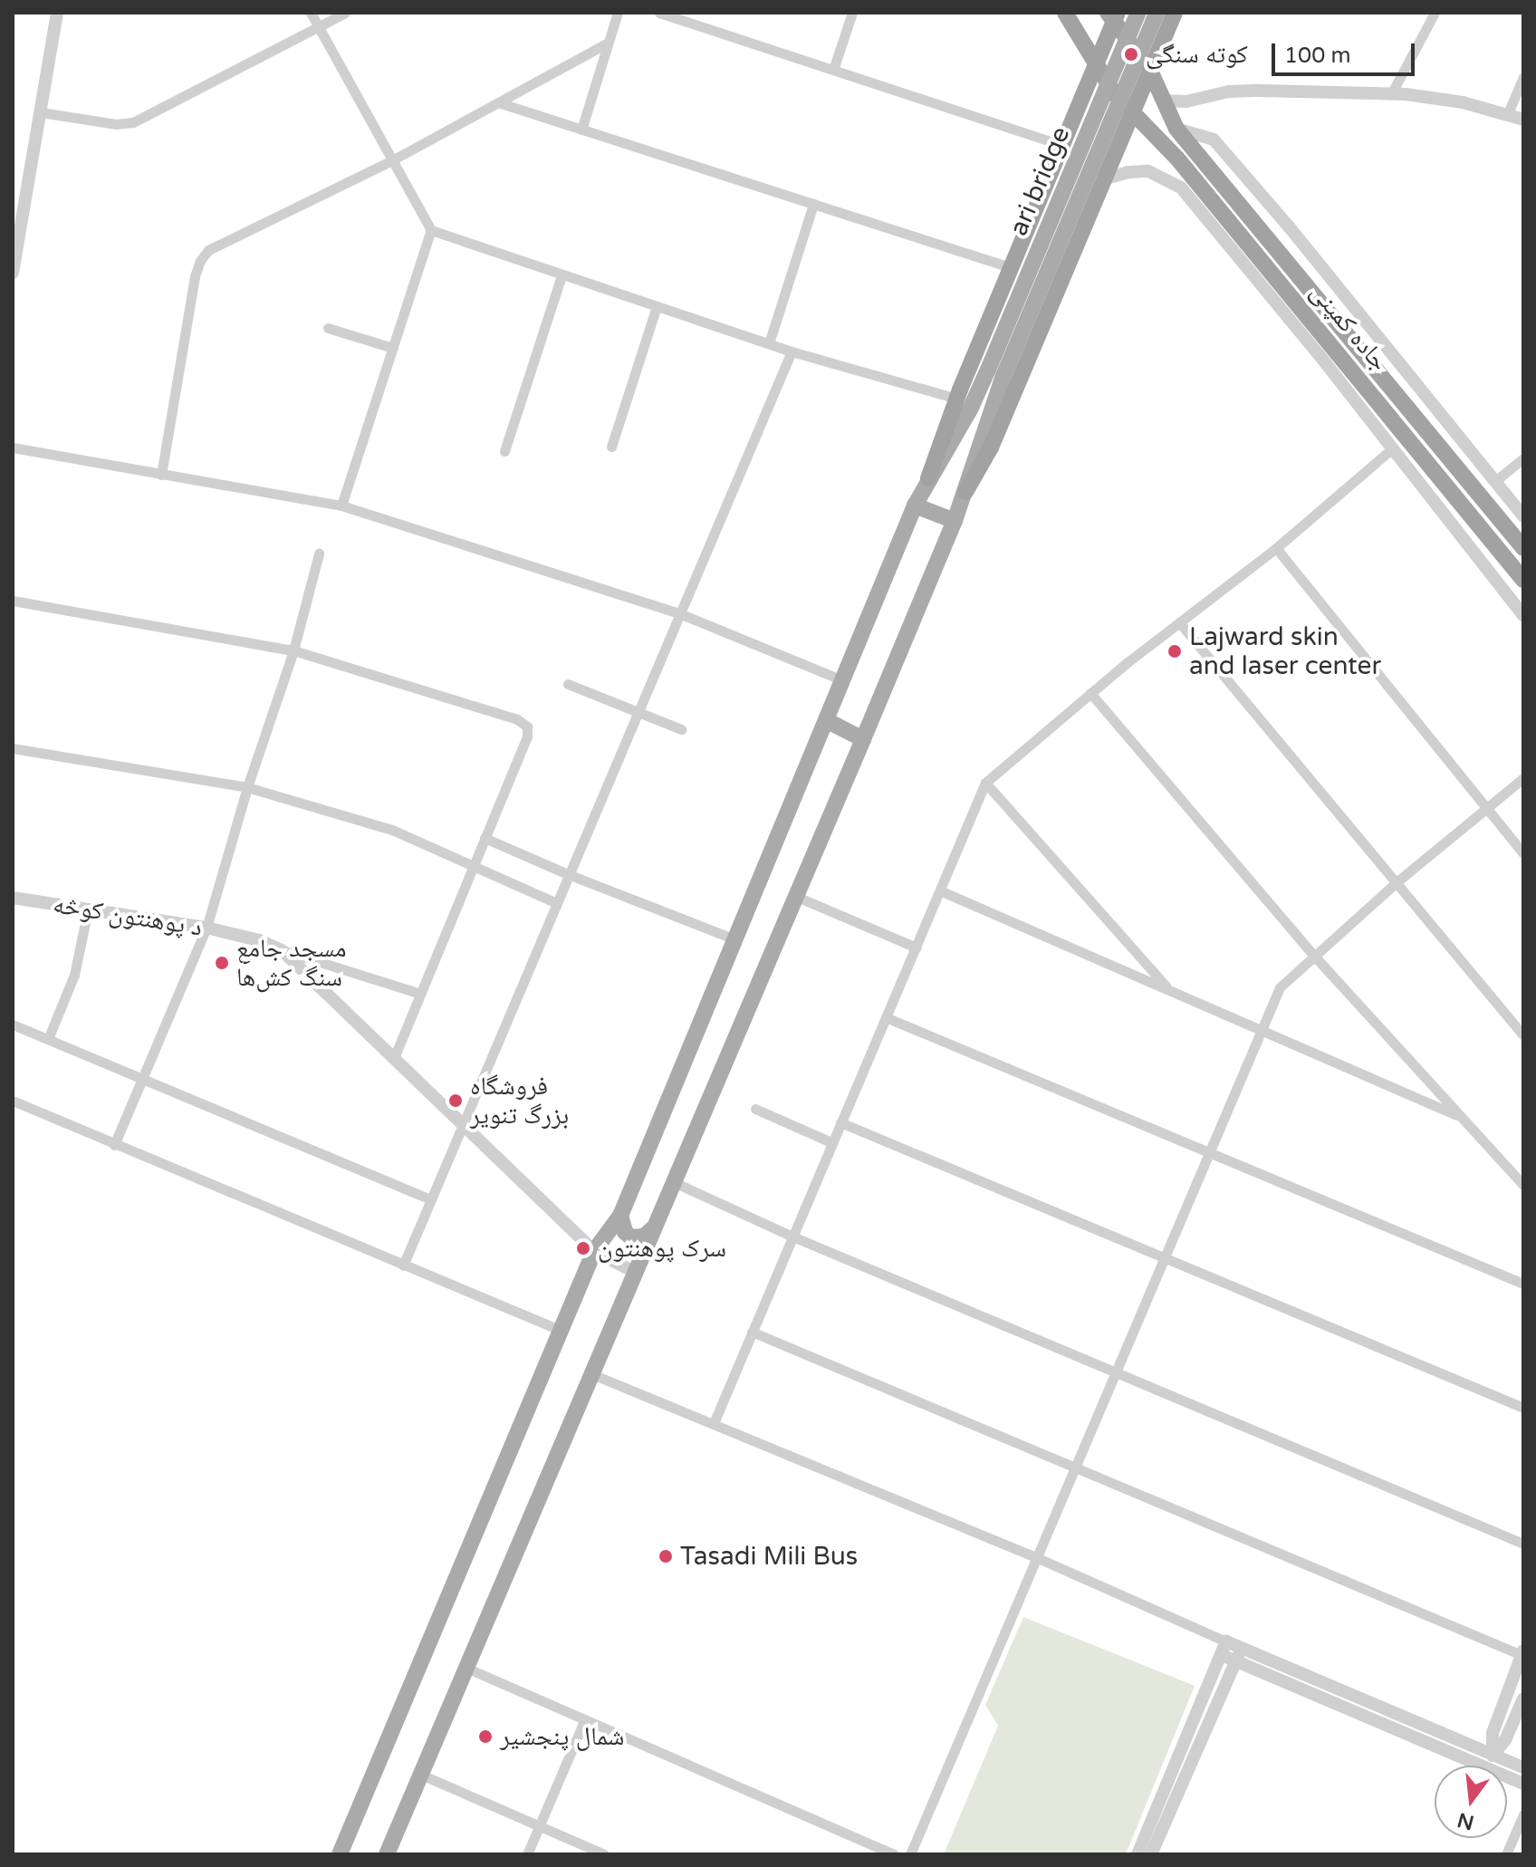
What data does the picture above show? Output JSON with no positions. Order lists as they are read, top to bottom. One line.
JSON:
{"streets":{"highway":["جاده کمپنی"],"main road":["ari bridge"],"street":["د پوهنتون کوڅه"]},"places":["کوته سنگی","Lajward skin and laser center","مسجد جامع سنگ کش‌ها","فروشگاه بزرگ تنویر","سرک پوهنتون","Tasadi Mili Bus","شمال پنجشیر"],"scale_bar":"100 m","north":"bottom"}
